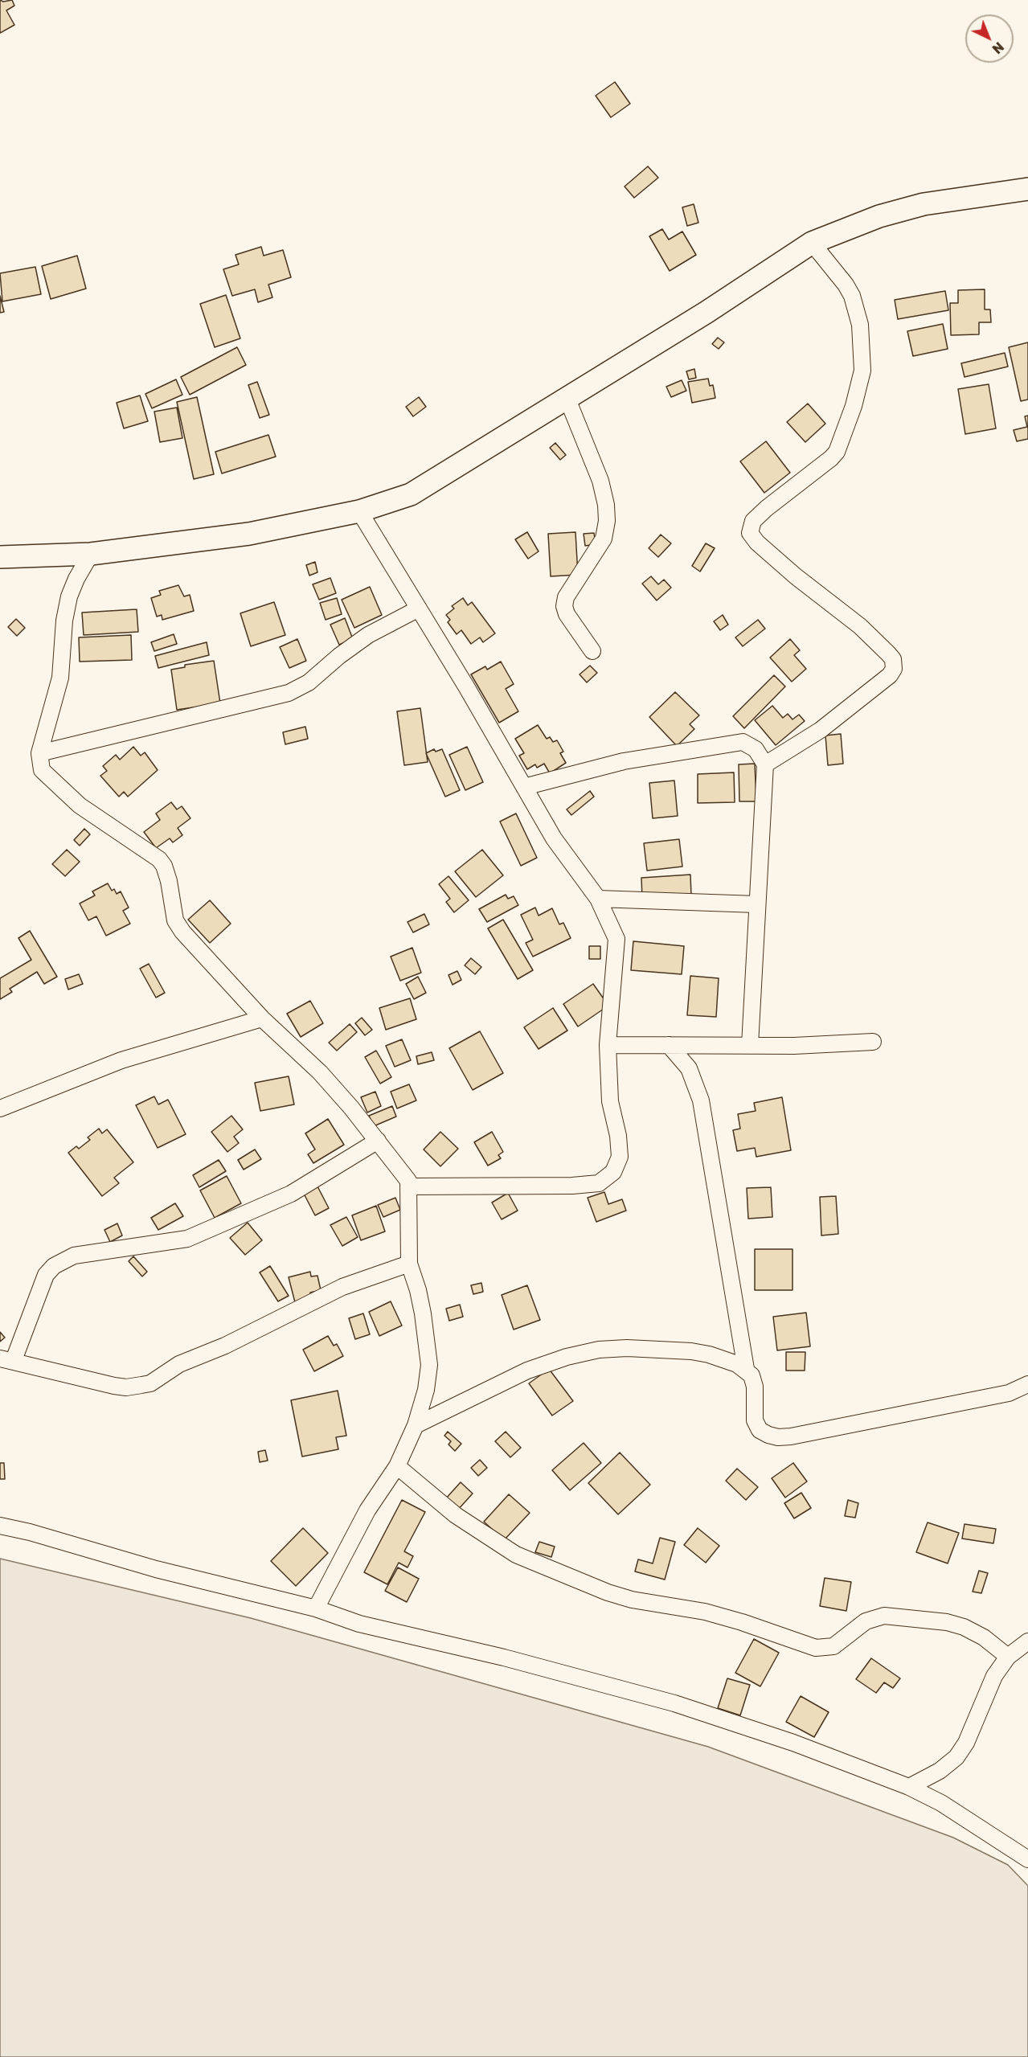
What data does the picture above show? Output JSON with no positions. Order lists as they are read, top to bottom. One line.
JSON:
{"north":"bottom right"}
